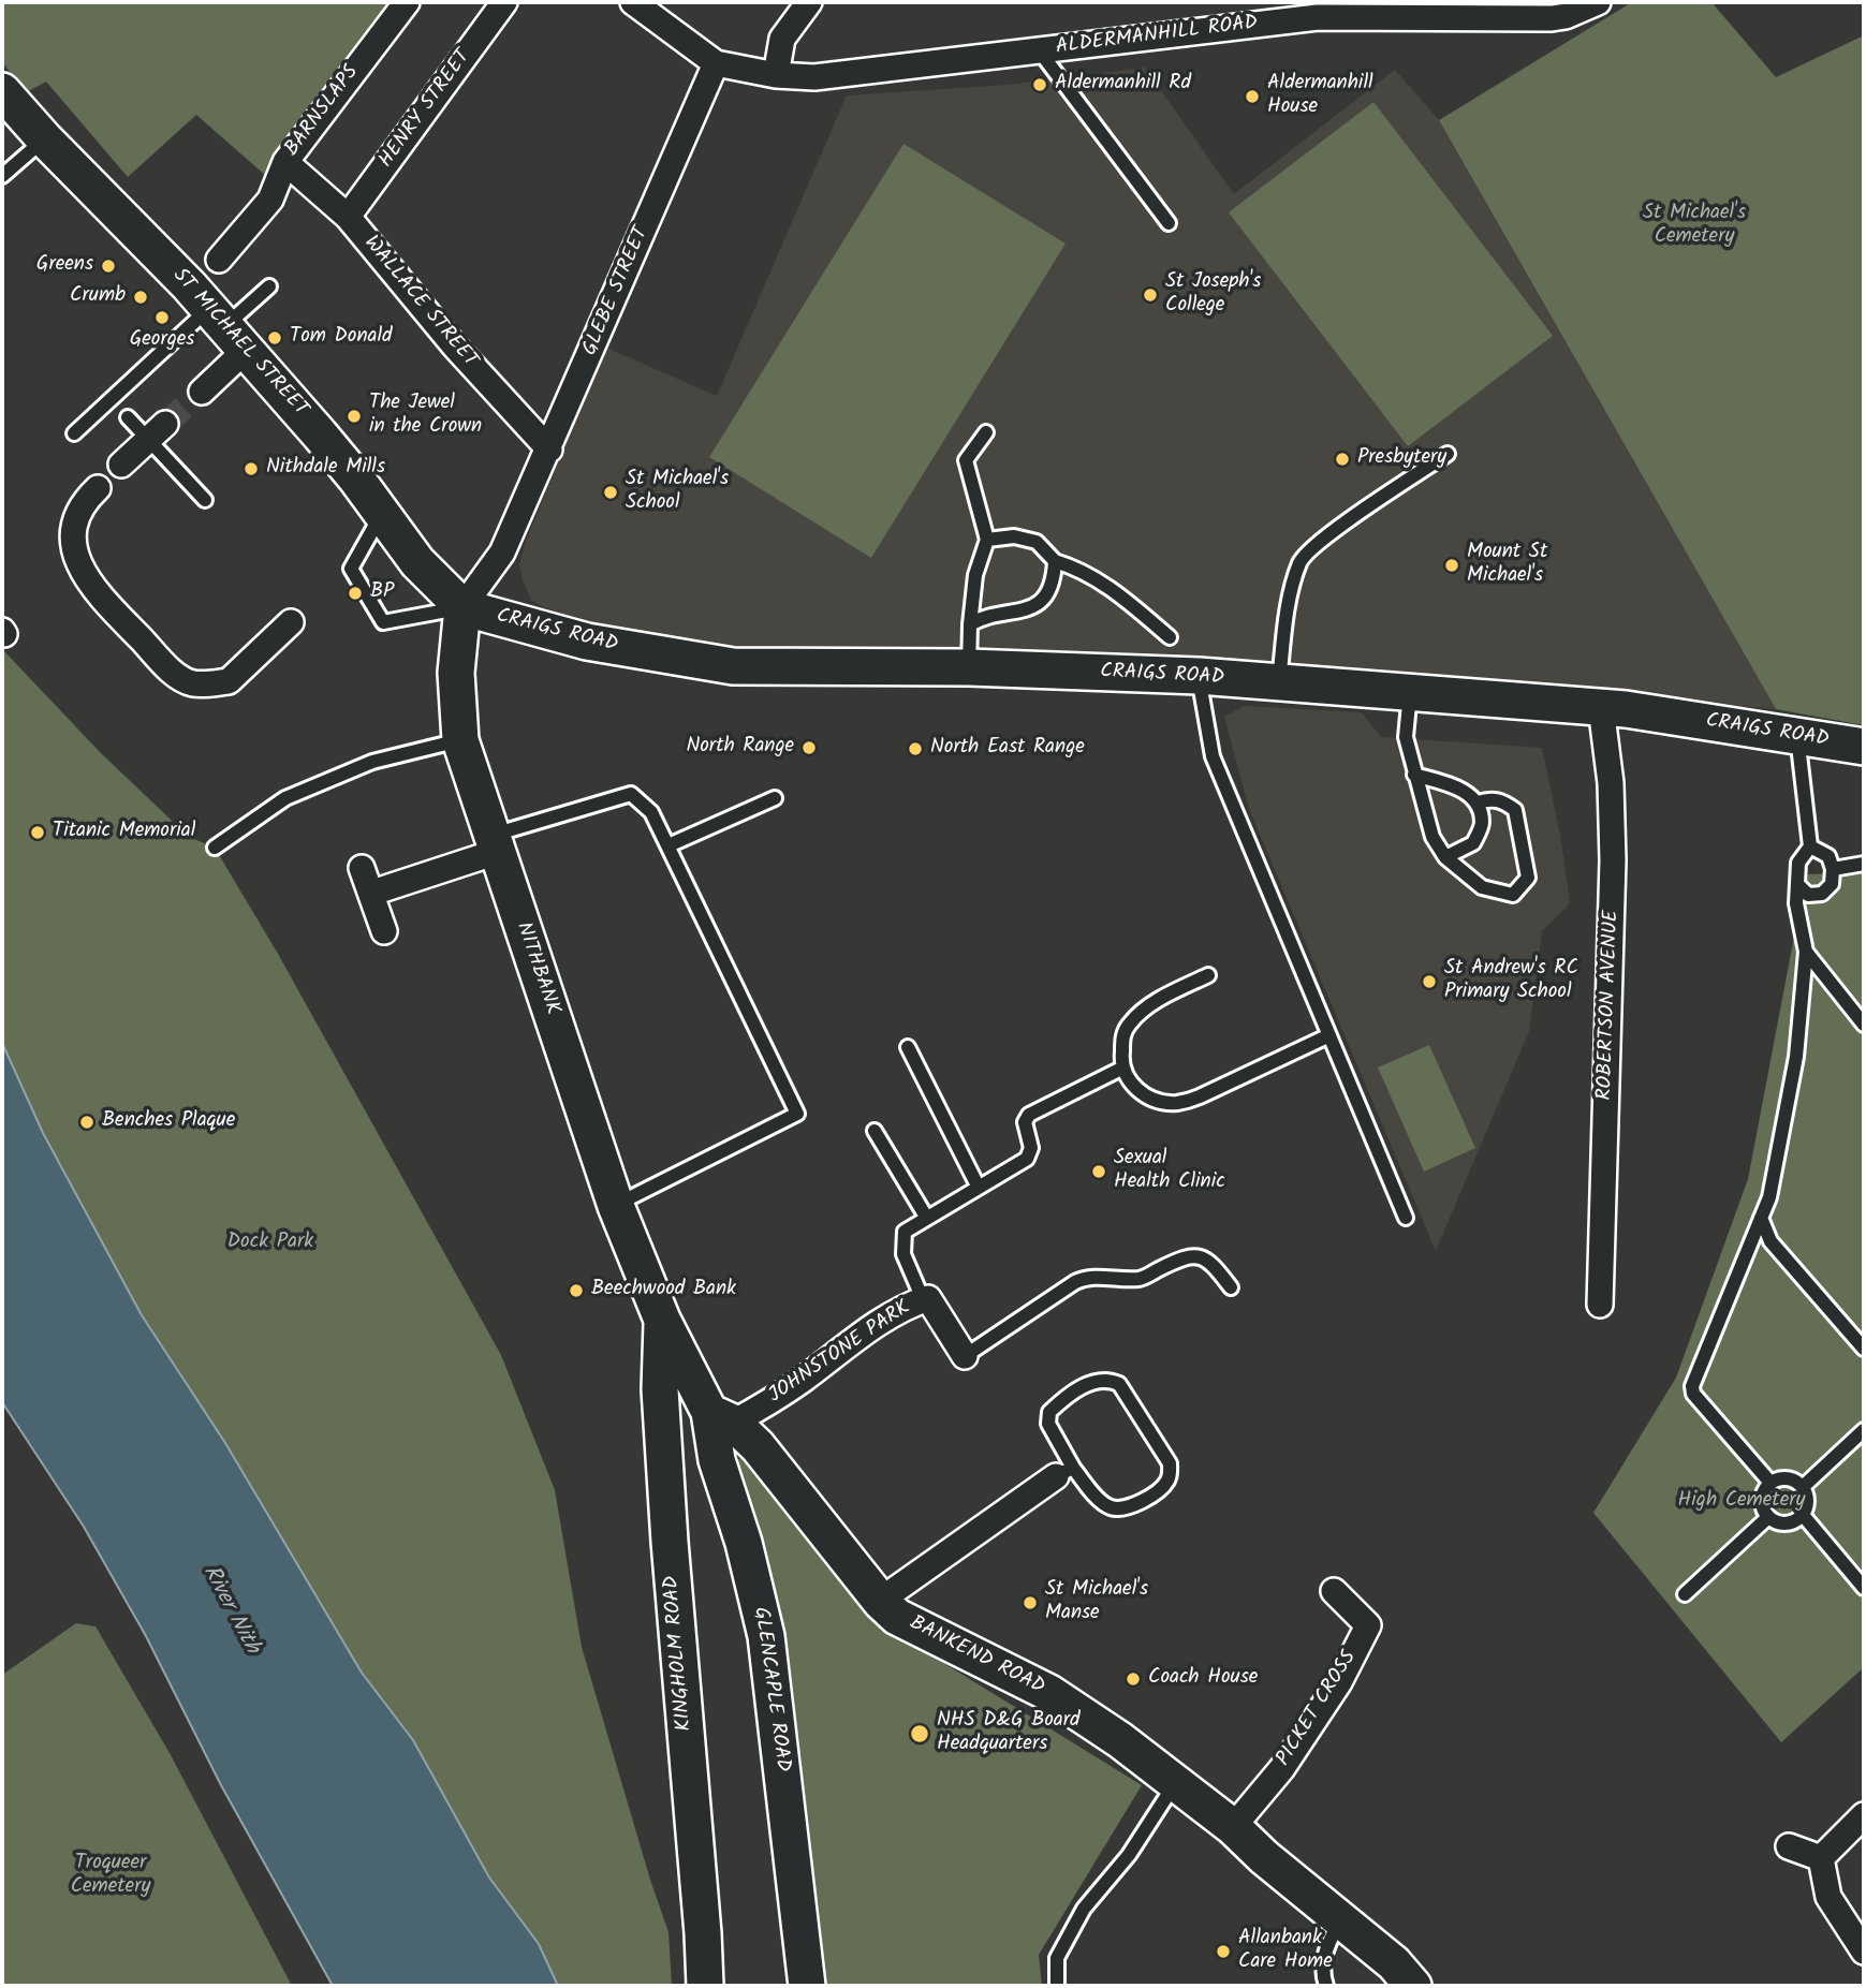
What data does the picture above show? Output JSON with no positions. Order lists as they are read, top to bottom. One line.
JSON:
{"streets":{"main road":["ST MICHAEL STREET","CRAIGS ROAD","NITHBANK","KINGHOLM ROAD","BANKEND ROAD","GLENCAPLE ROAD"],"street":["ALDERMANHILL ROAD","HENRY STREET","BARNSLAPS","GLEBE STREET","WALLACE STREET","ROBERTSON AVENUE","JOHNSTONE PARK","PICKET CROSS"]},"crossings":[["ALDERMANHILL ROAD","GLEBE STREET"],["HENRY STREET","WALLACE STREET"],["BARNSLAPS","WALLACE STREET"],["GLEBE STREET","WALLACE STREET"],["GLEBE STREET","ST MICHAEL STREET"],["GLEBE STREET","CRAIGS ROAD"],["GLEBE STREET","NITHBANK"],["ST MICHAEL STREET","CRAIGS ROAD"],["ST MICHAEL STREET","NITHBANK"],["CRAIGS ROAD","NITHBANK"],["CRAIGS ROAD","ROBERTSON AVENUE"],["NITHBANK","KINGHOLM ROAD"],["NITHBANK","GLENCAPLE ROAD"],["JOHNSTONE PARK","BANKEND ROAD"],["JOHNSTONE PARK","GLENCAPLE ROAD"],["KINGHOLM ROAD","GLENCAPLE ROAD"],["BANKEND ROAD","GLENCAPLE ROAD"],["BANKEND ROAD","PICKET CROSS"]],"water":["River Nith"],"parks":["St Michael's Cemetery","Dock Park","High Cemetery","Troqueer Cemetery"],"places":["Aldermanhill Rd","Aldermanhill House","Greens","St Joseph's College","Crumb","Georges","Tom Donald","The Jewel in the Crown","Presbytery","Nithdale Mills","St Michael's School","Mount St Michael's","BP","North Range","North East Range","Titanic Memorial","St Andrew's RC Primary School","Benches Plaque","Sexual Health Clinic","Beechwood Bank","St Michael's Manse","Coach House","NHS D&G Board Headquarters","Allanbank Care Home"]}
